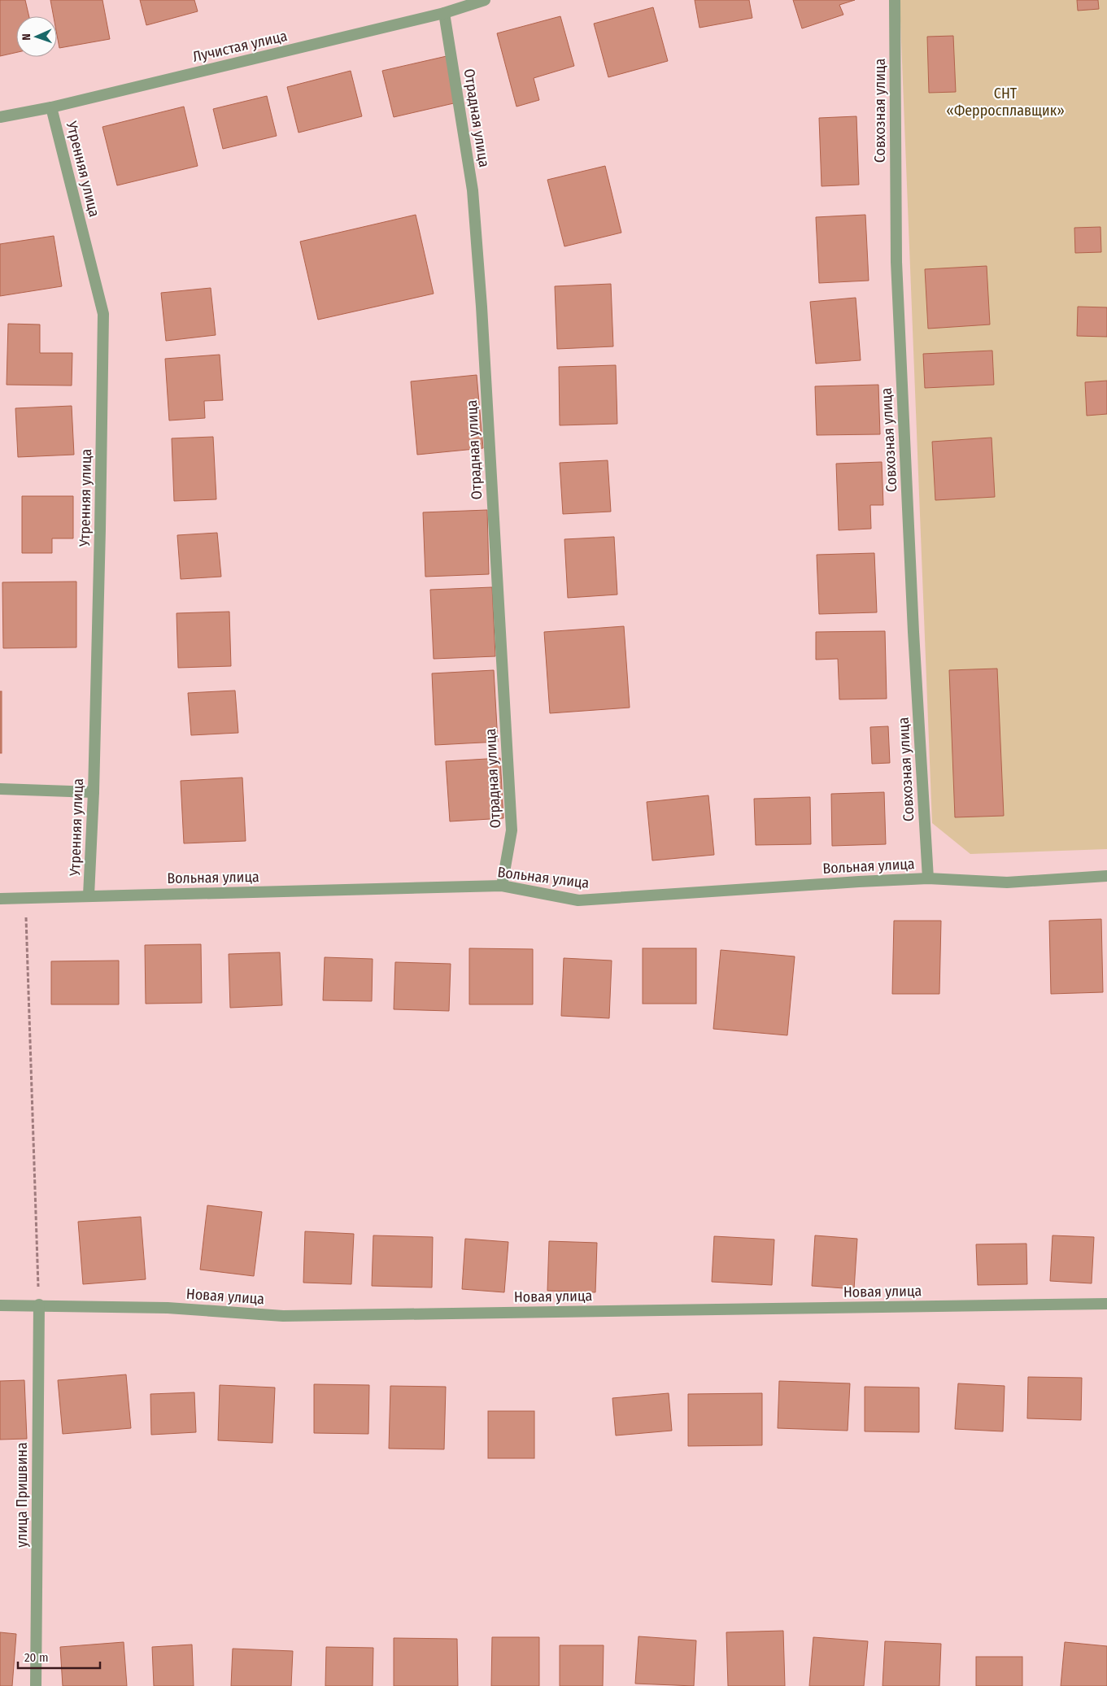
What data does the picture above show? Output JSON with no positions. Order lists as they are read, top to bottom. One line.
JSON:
{"streets":{"street":["Лучистая улица","Совхозная улица","Отрадная улица","Утренняя улица","Вольная улица","Новая улица","улица Пришвина"]},"crossings":[["Лучистая улица","Отрадная улица"],["Лучистая улица","Утренняя улица"],["Совхозная улица","Вольная улица"],["Отрадная улица","Вольная улица"],["Утренняя улица","Вольная улица"],["Новая улица","улица Пришвина"]],"parks":["СНТ «Ферросплавщик»"],"scale_bar":"20 m","north":"left"}
